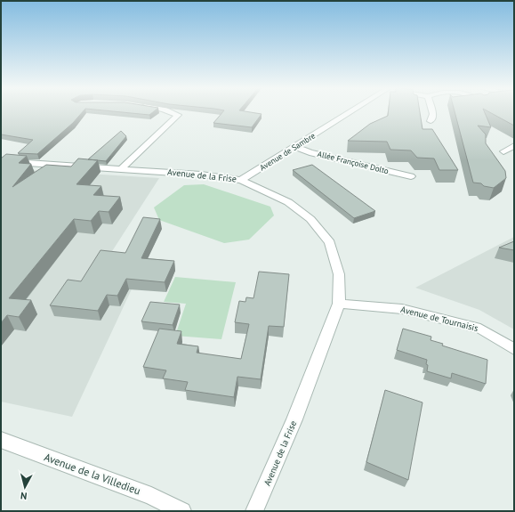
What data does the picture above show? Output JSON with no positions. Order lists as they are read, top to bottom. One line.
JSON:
{"streets":{"street":["Avenue de Sambre","Allée Françoise Dolto","Avenue de la Frise","Avenue de Tournaisis","Avenue de la Villedieu"]},"crossings":[["Avenue de Sambre","Allée Françoise Dolto"],["Avenue de Sambre","Avenue de la Frise"],["Avenue de la Frise","Avenue de Tournaisis"]],"north":"bottom"}
